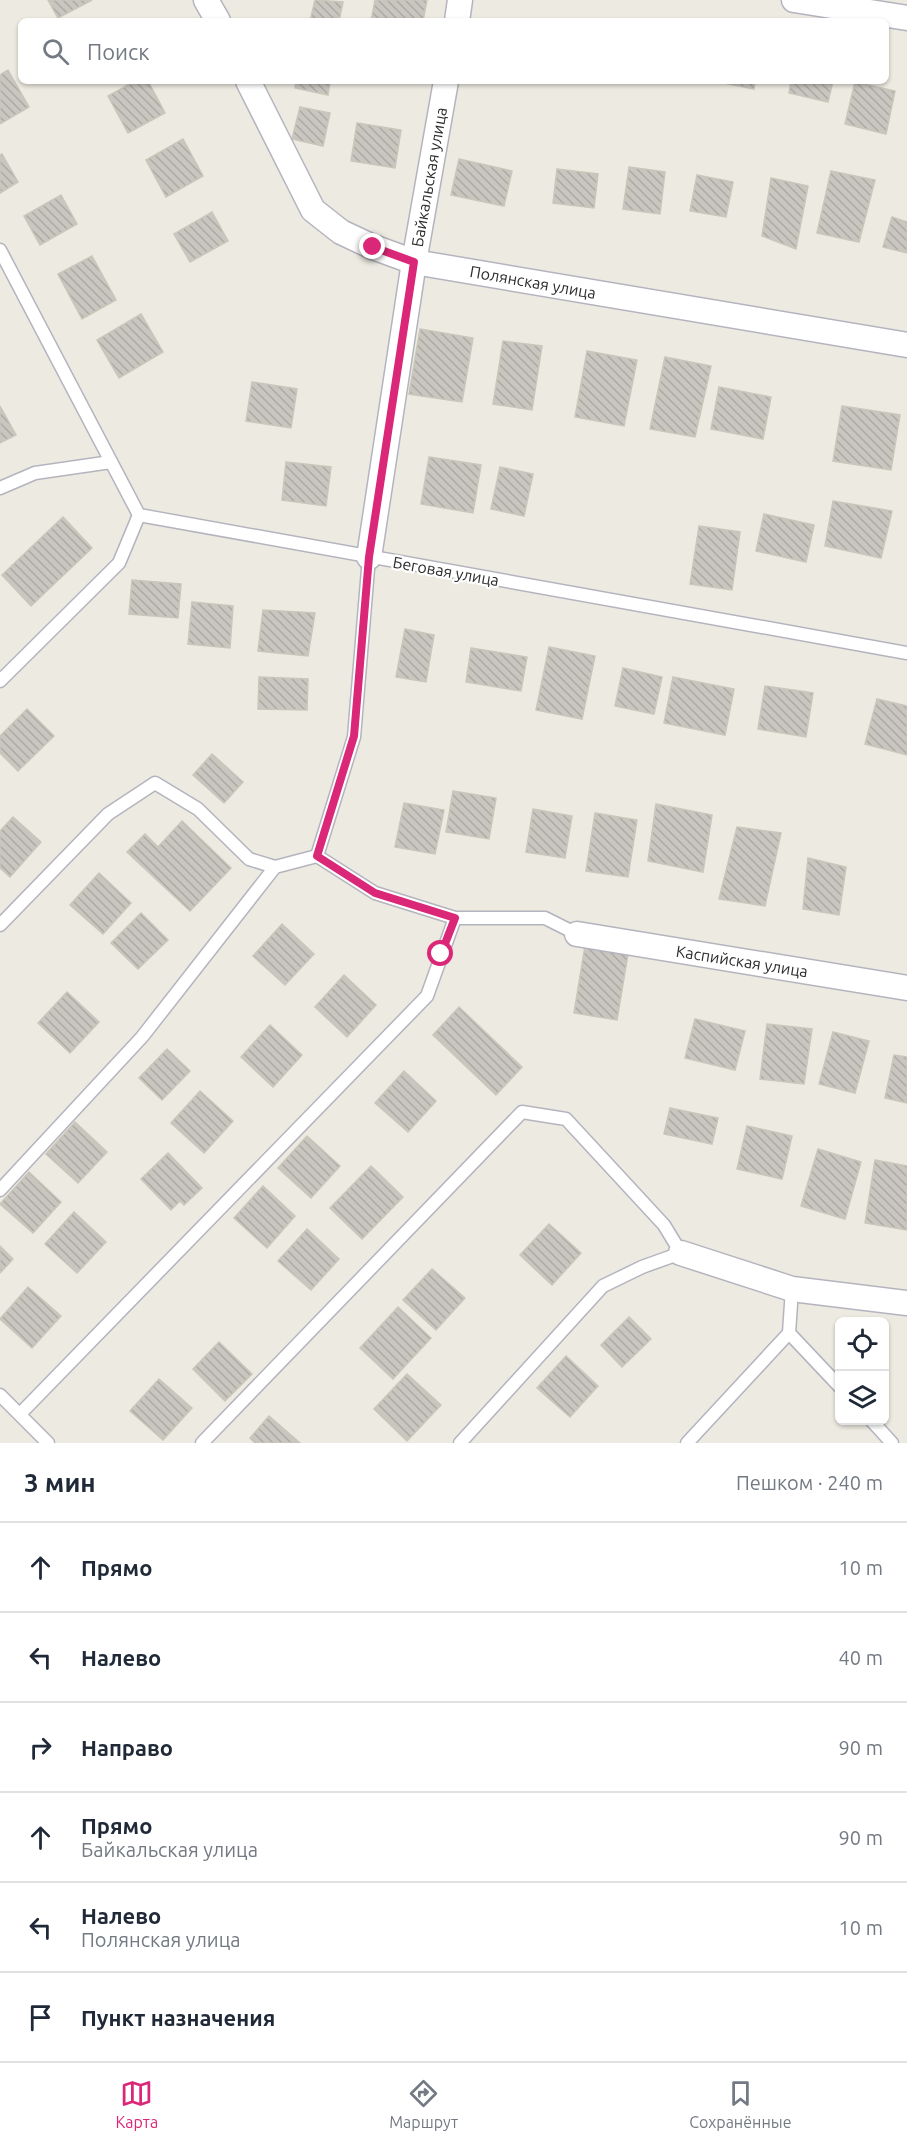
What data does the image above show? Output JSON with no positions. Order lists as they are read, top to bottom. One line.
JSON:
{"streets":{"street":["Байкальская улица","Полянская улица","Каспийская улица"],"lane":["Беговая улица"]},"crossings":[["Байкальская улица","Полянская улица"],["Байкальская улица","Беговая улица"]],"page":{"search":"Поиск","heading":["3 мин","Пешком · 240 m"],"list":[["Прямо","10 m"],["Налево","40 m"],["Направо","90 m"],["Прямо","Байкальская улица","90 m"],["Налево","Полянская улица","10 m"],"Пункт назначения"],"nav":["Карта","Маршрут","Сохранённые"]}}
